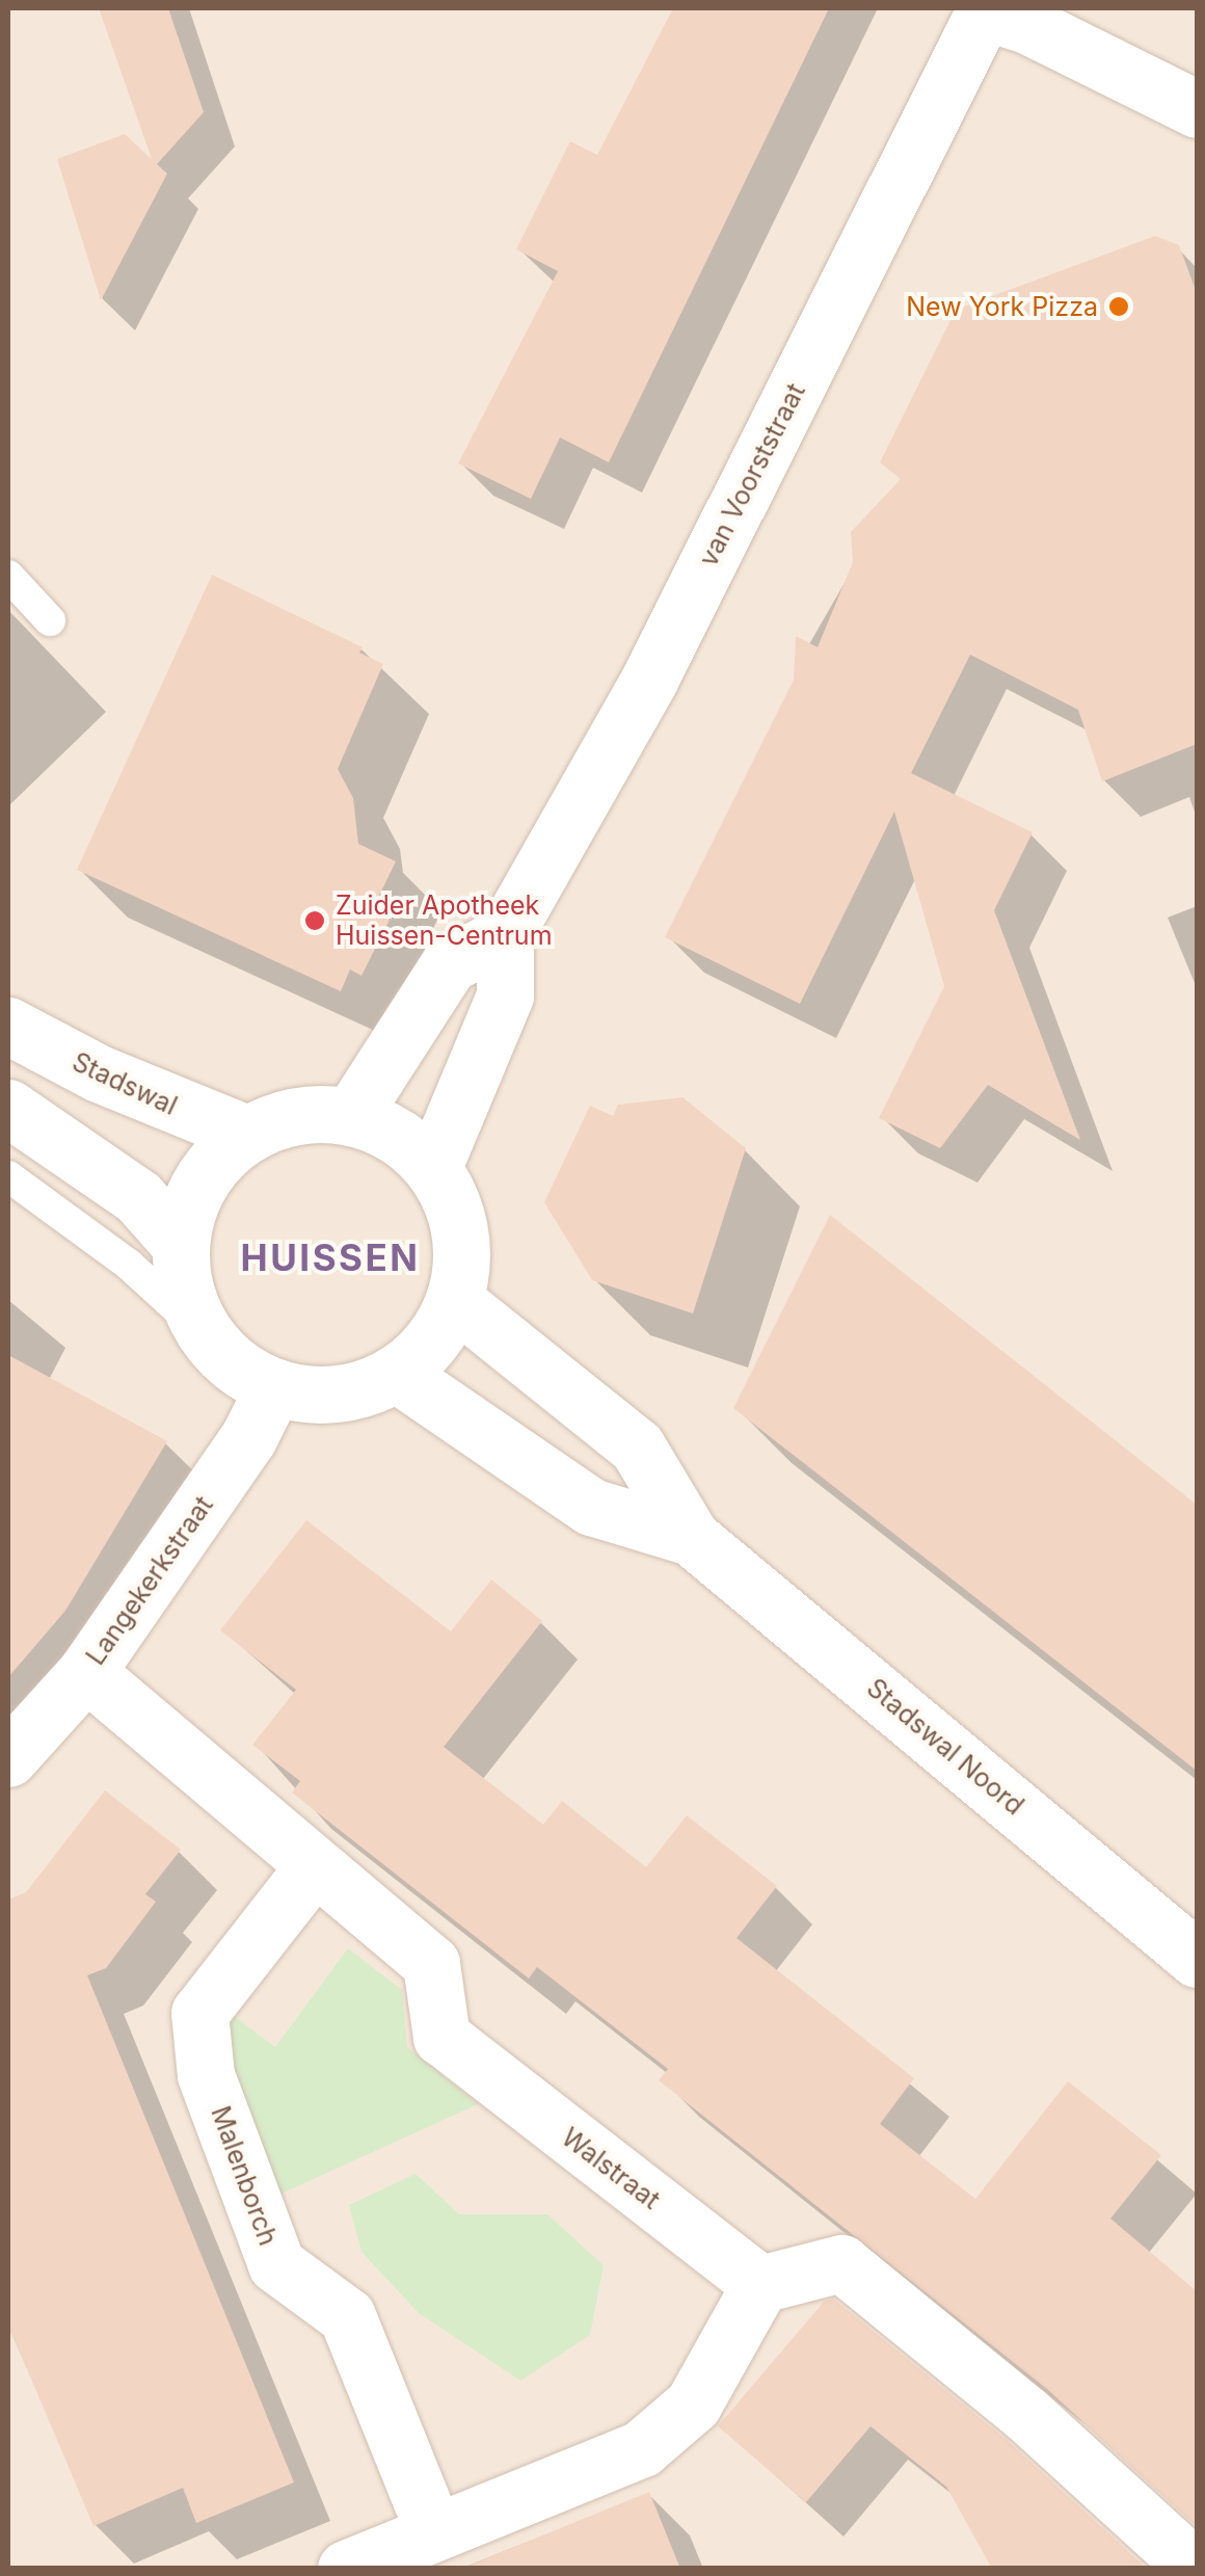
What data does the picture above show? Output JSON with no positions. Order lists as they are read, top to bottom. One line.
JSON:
{"streets":{"street":["van Voorststraat","Stadswal","Langekerkstraat","Stadswal Noord","Walstraat","Malenborch"]},"crossings":[["van Voorststraat","Stadswal"],["van Voorststraat","Langekerkstraat"],["van Voorststraat","Stadswal Noord"],["Stadswal","Langekerkstraat"],["Stadswal","Stadswal Noord"],["Langekerkstraat","Stadswal Noord"],["Langekerkstraat","Walstraat"],["Walstraat","Malenborch"]],"districts":["HUISSEN"],"places":["New York Pizza","Zuider Apotheek Huissen-Centrum"]}
